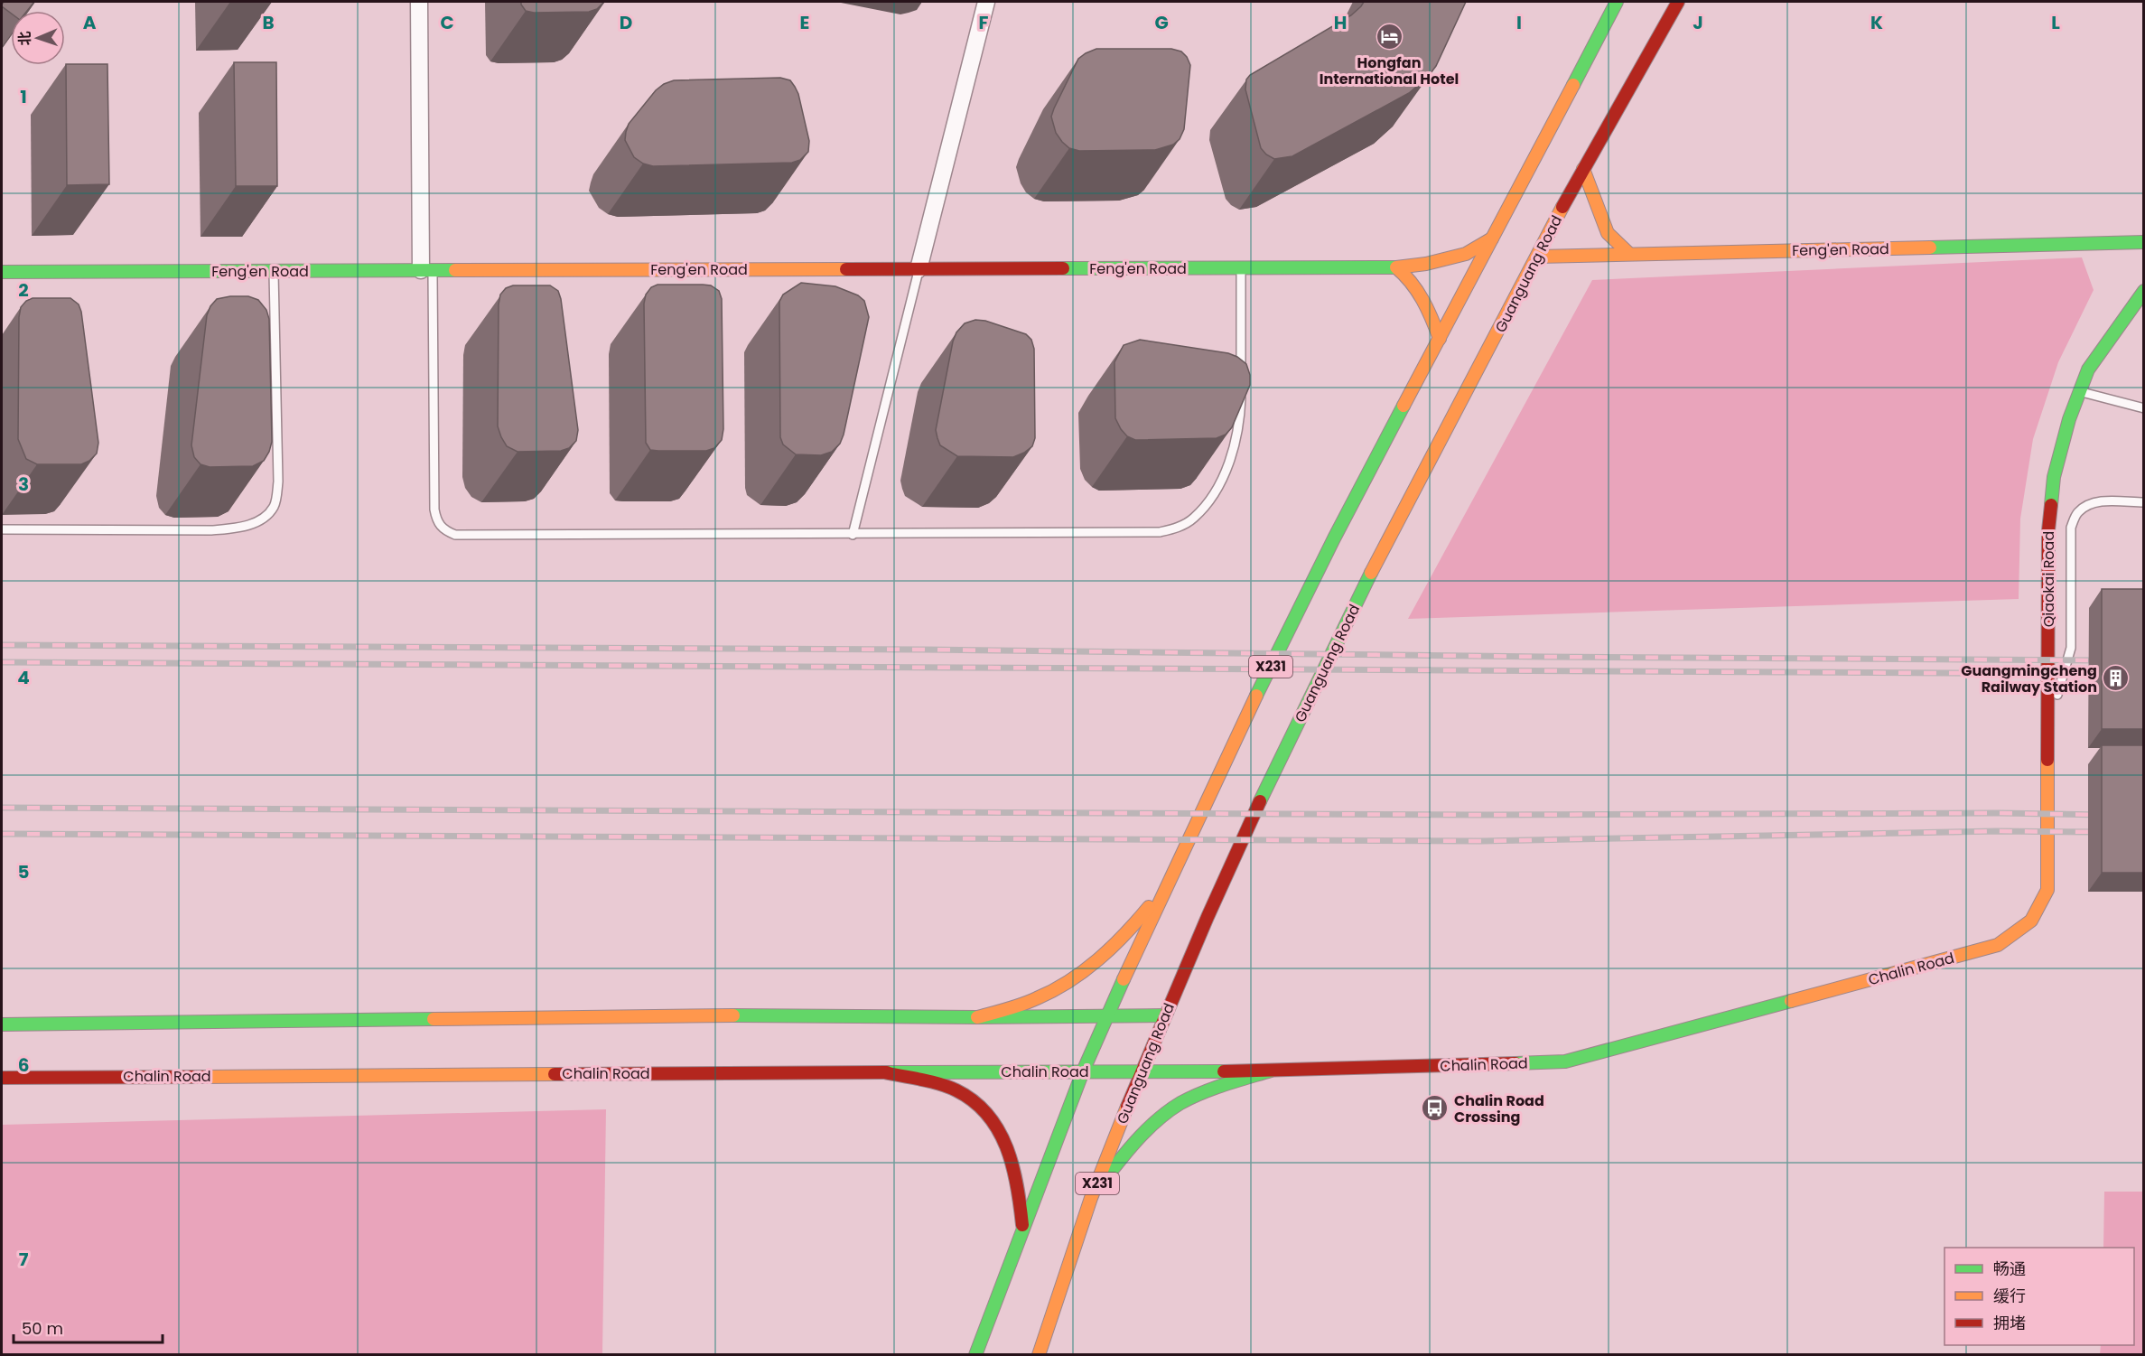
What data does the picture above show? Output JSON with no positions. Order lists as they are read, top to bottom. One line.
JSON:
{"streets":{"street":["Feng'en Road","Guanguang Road","Qiaokai Road","X231","Chalin Road"]},"crossings":[["Feng'en Road","Guanguang Road"],["Feng'en Road","X231"],["Guanguang Road","Chalin Road"],["Qiaokai Road","Chalin Road"],["X231","Chalin Road"]],"places":{"hotel":["Hongfan International Hotel"],"building":["Guangmingcheng Railway Station"],"bus stop":["Chalin Road Crossing"]},"legend":["畅通","缓行","拥堵"],"scale_bar":"50 m","north":"left","grid":{"columns":["A","B","C","D","E","F","G","H","I","J","K","L"],"rows":["1","2","3","4","5","6","7"]}}
